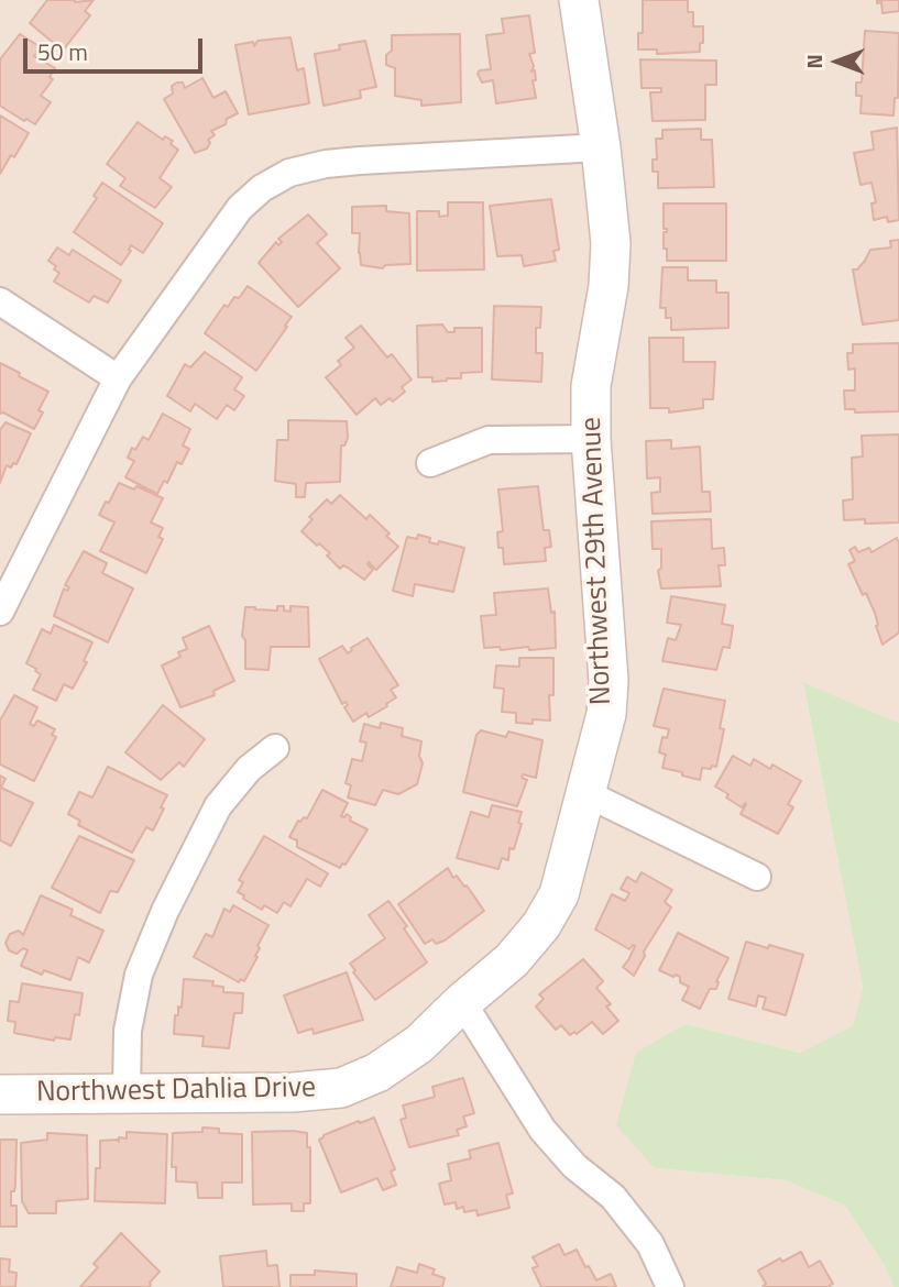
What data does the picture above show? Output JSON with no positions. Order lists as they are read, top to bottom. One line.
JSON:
{"streets":{"street":["Northwest 29th Avenue","Northwest Dahlia Drive"]},"crossings":[["Northwest 29th Avenue","Northwest Dahlia Drive"]],"scale_bar":"50 m","north":"left"}
